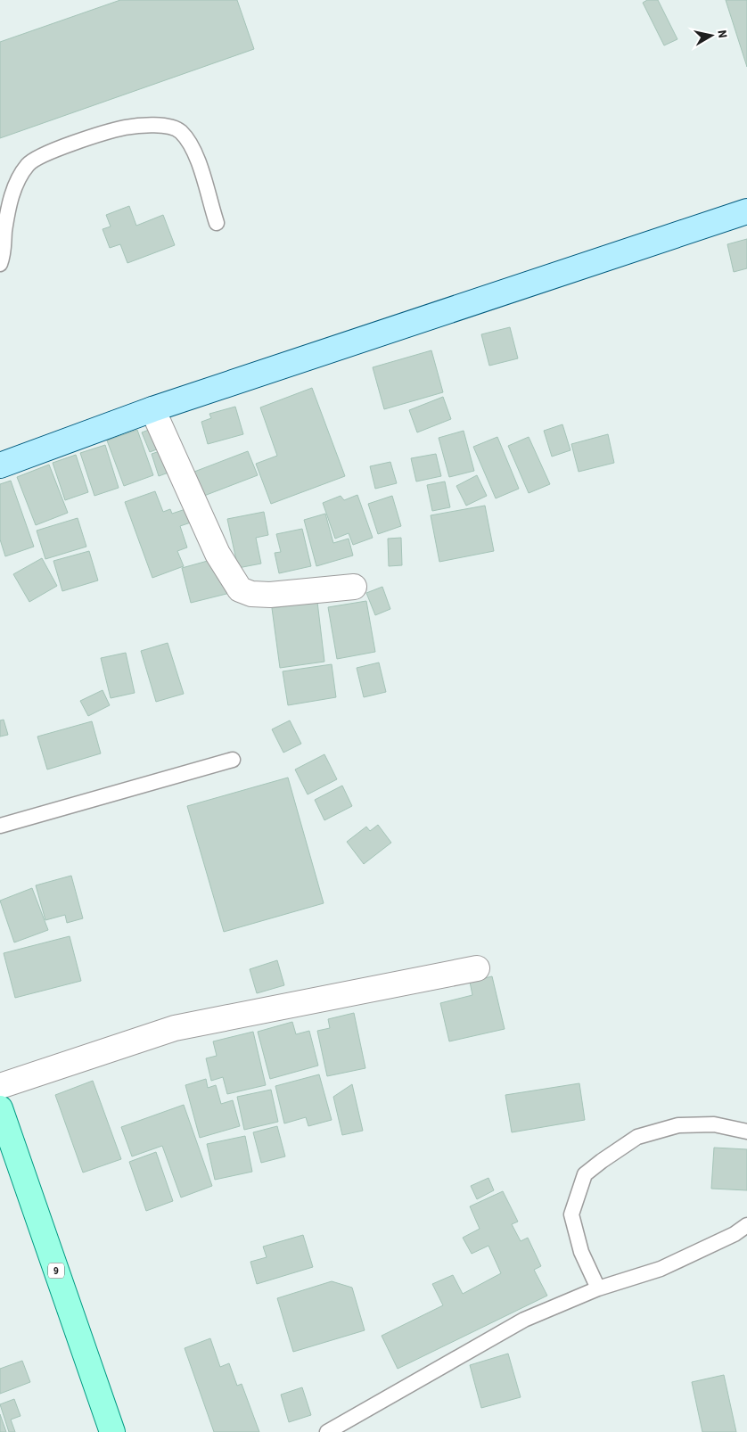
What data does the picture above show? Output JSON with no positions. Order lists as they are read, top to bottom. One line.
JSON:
{"streets":{"main road":["9"]},"north":"right"}
